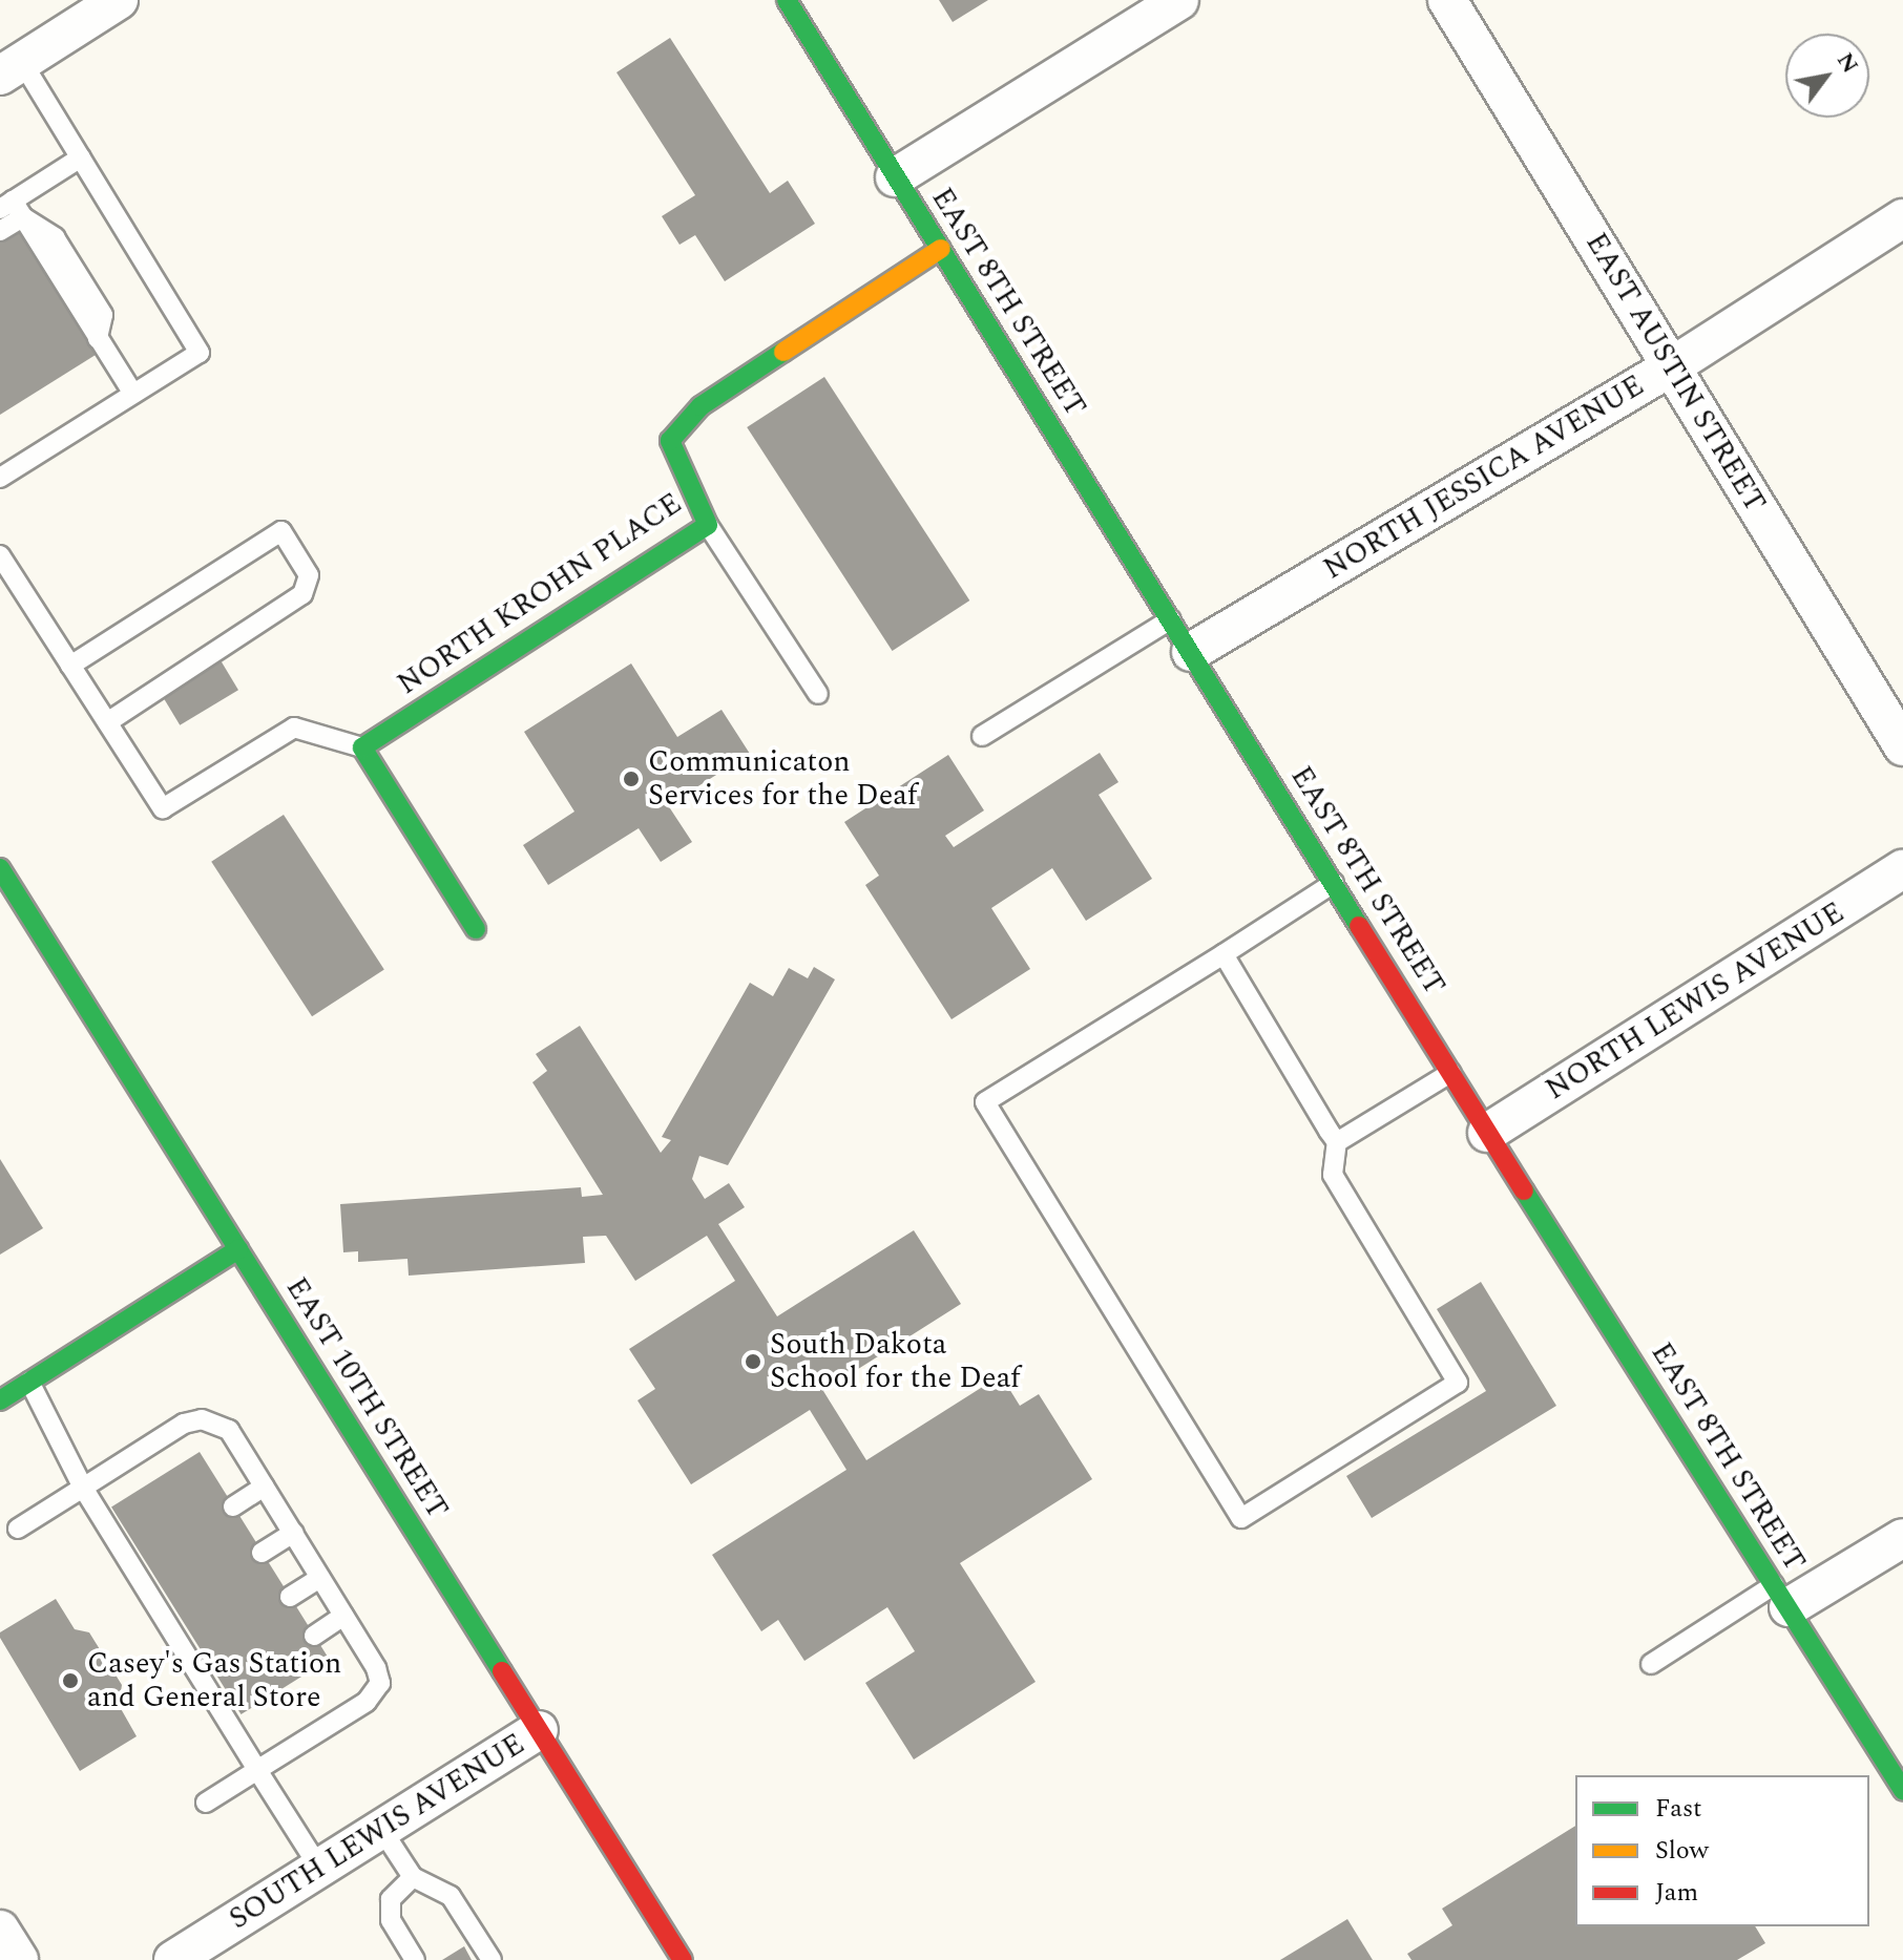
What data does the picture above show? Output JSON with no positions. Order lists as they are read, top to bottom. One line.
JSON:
{"streets":{"street":["EAST 8TH STREET","EAST AUSTIN STREET","NORTH JESSICA AVENUE","NORTH KROHN PLACE","NORTH LEWIS AVENUE","EAST 10TH STREET","SOUTH LEWIS AVENUE"]},"crossings":[["EAST 8TH STREET","NORTH JESSICA AVENUE"],["EAST 8TH STREET","NORTH KROHN PLACE"],["EAST 8TH STREET","NORTH LEWIS AVENUE"],["EAST AUSTIN STREET","NORTH JESSICA AVENUE"],["EAST 10TH STREET","SOUTH LEWIS AVENUE"]],"places":["Communicaton Services for the Deaf","South Dakota School for the Deaf","Casey's Gas Station and General Store"],"legend":["Fast","Slow","Jam"],"north":"top right"}
